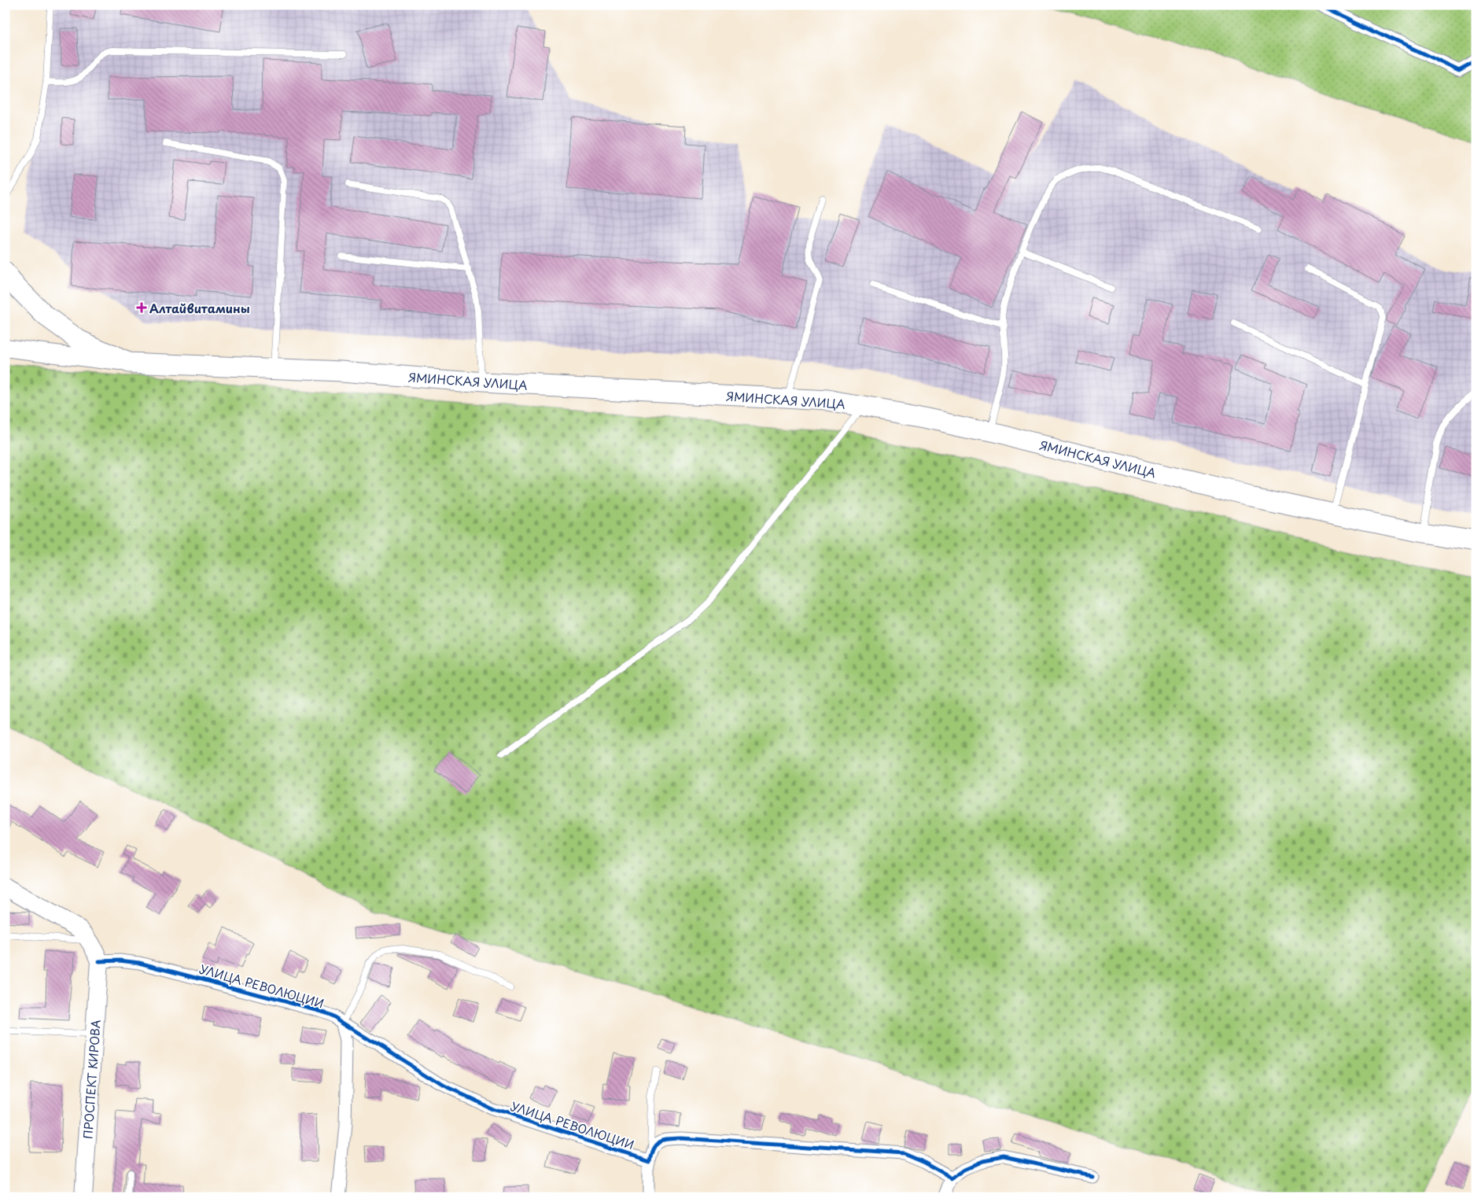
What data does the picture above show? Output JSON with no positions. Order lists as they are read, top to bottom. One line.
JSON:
{"streets":{"main road":["ЯМИНСКАЯ УЛИЦА"],"street":["УЛИЦА РЕВОЛЮЦИИ","ПРОСПЕКТ КИРОВА"]},"crossings":[["УЛИЦА РЕВОЛЮЦИИ","ПРОСПЕКТ КИРОВА"]],"places":{"health":["Алтайвитамины"]}}
